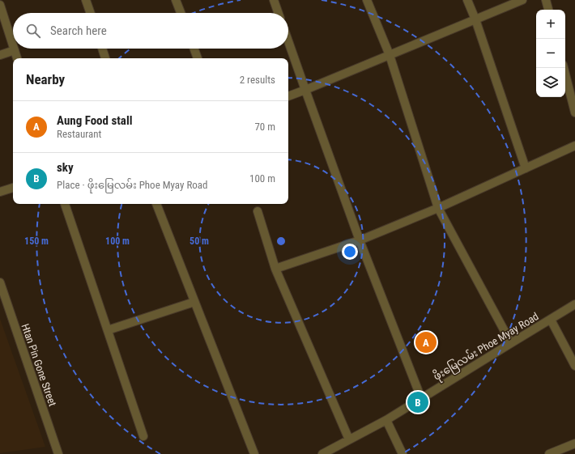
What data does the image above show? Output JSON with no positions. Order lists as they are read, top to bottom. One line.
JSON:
{"streets":{"street":["ဖိုးမြေလမ်း Phoe Myay Road","Htan Pin Gone Street"]},"page":{"map_buttons":["+","−"],"search":"Search here","heading":["Nearby","2 results"],"list":[{"mark":"A","name":"Aung Food stall","note":"Restaurant","value":"70 m"},{"mark":"B","name":"sky","note":"Place · ဖိုးမြေလမ်း Phoe Myay Road","value":"100 m"}],"pins":["A","B"]},"rings":["100 m","50 m","150 m"]}
